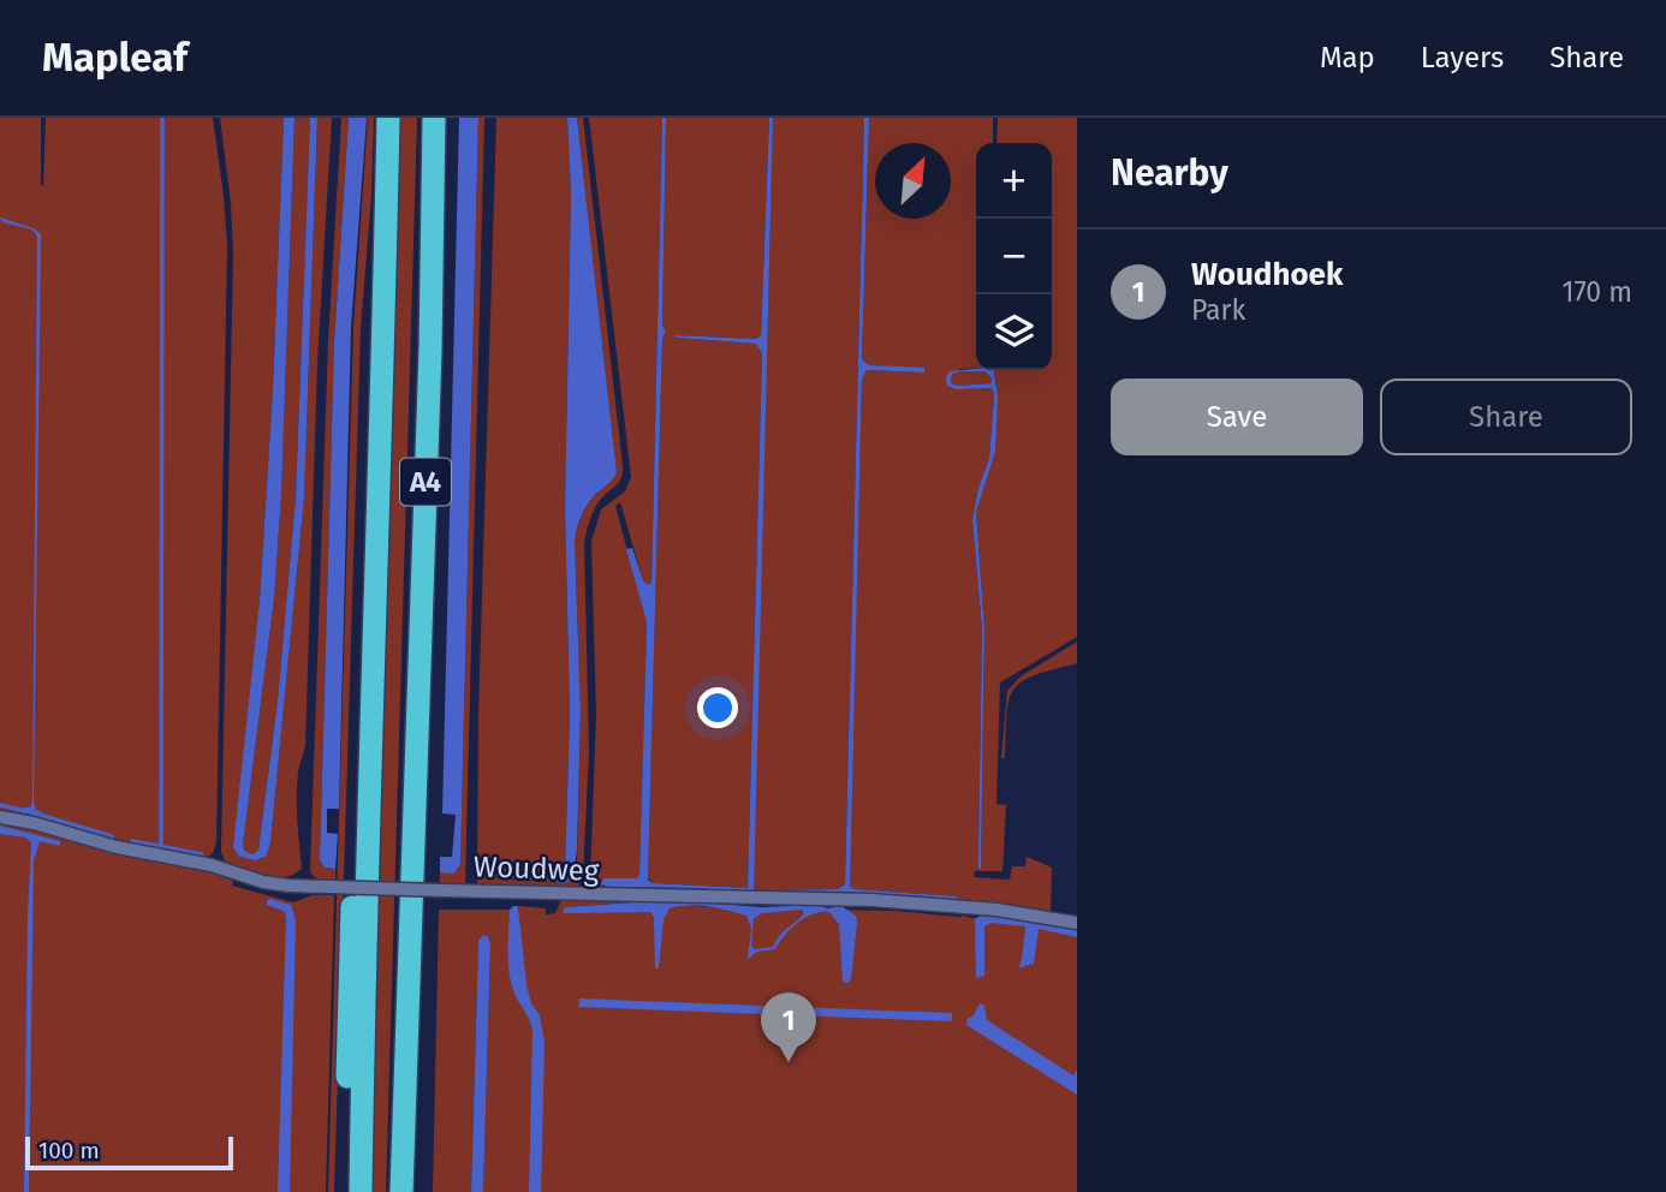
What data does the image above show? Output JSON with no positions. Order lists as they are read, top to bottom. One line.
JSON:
{"streets":{"highway":["A4"],"street":["Woudweg"]},"scale_bar":"100 m","north":"top right","page":{"header":"Mapleaf","nav":["Map","Layers","Share"],"heading":"Nearby","map_buttons":["+","−"],"list":[{"mark":"1","name":"Woudhoek","note":"Park","value":"170 m"}],"buttons":["Save","Share"],"pins":"1","scale":"100 m"}}
